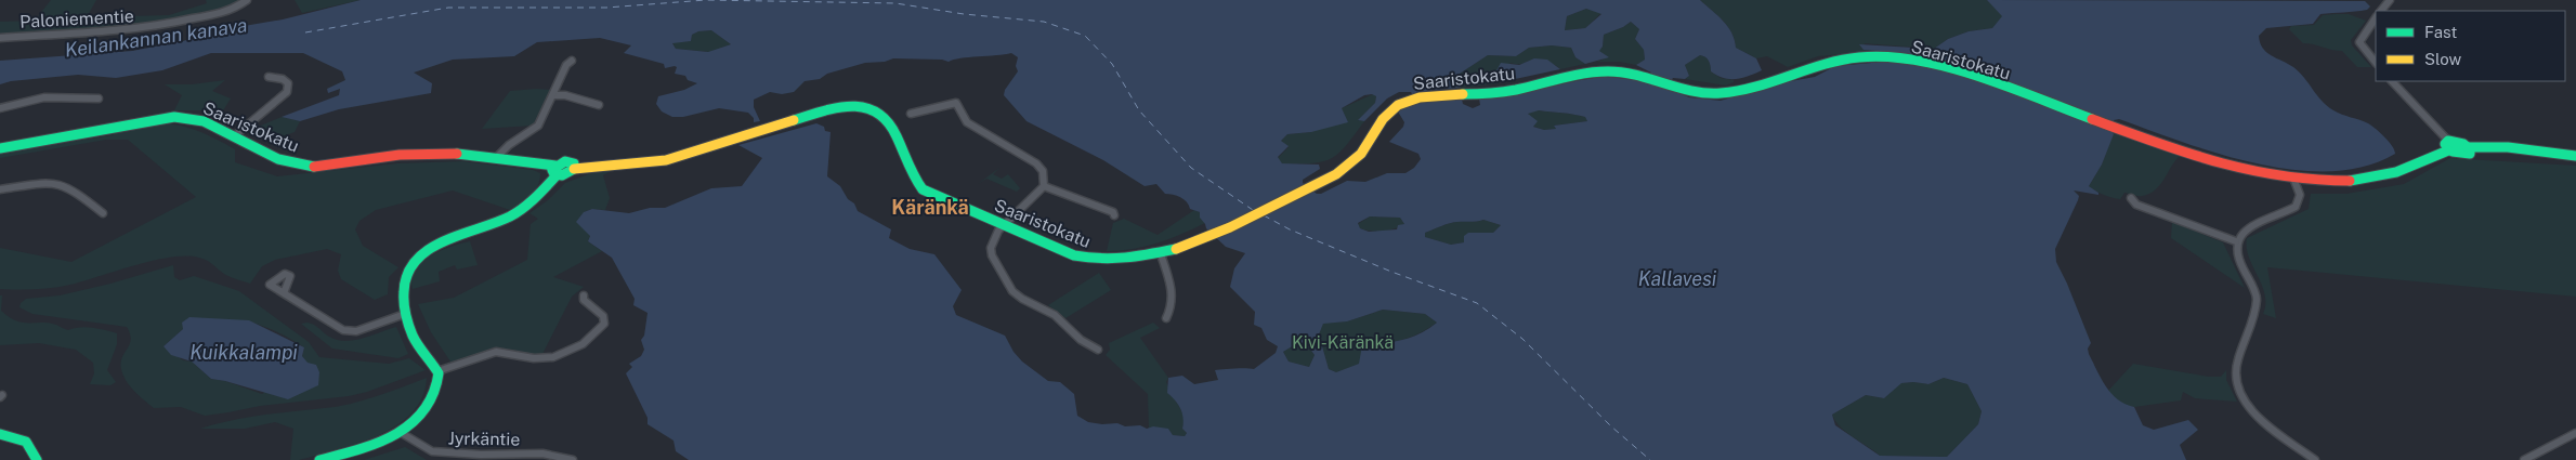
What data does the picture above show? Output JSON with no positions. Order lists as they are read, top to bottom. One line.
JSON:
{"streets":{"main road":["Saaristokatu"],"street":["Paloniementie","Jyrkäntie"]},"districts":["Käränkä"],"water":["Keilankannan kanava","Kallavesi","Kuikkalampi"],"parks":["Kivi-Käränkä"],"legend":["Fast","Slow"]}
